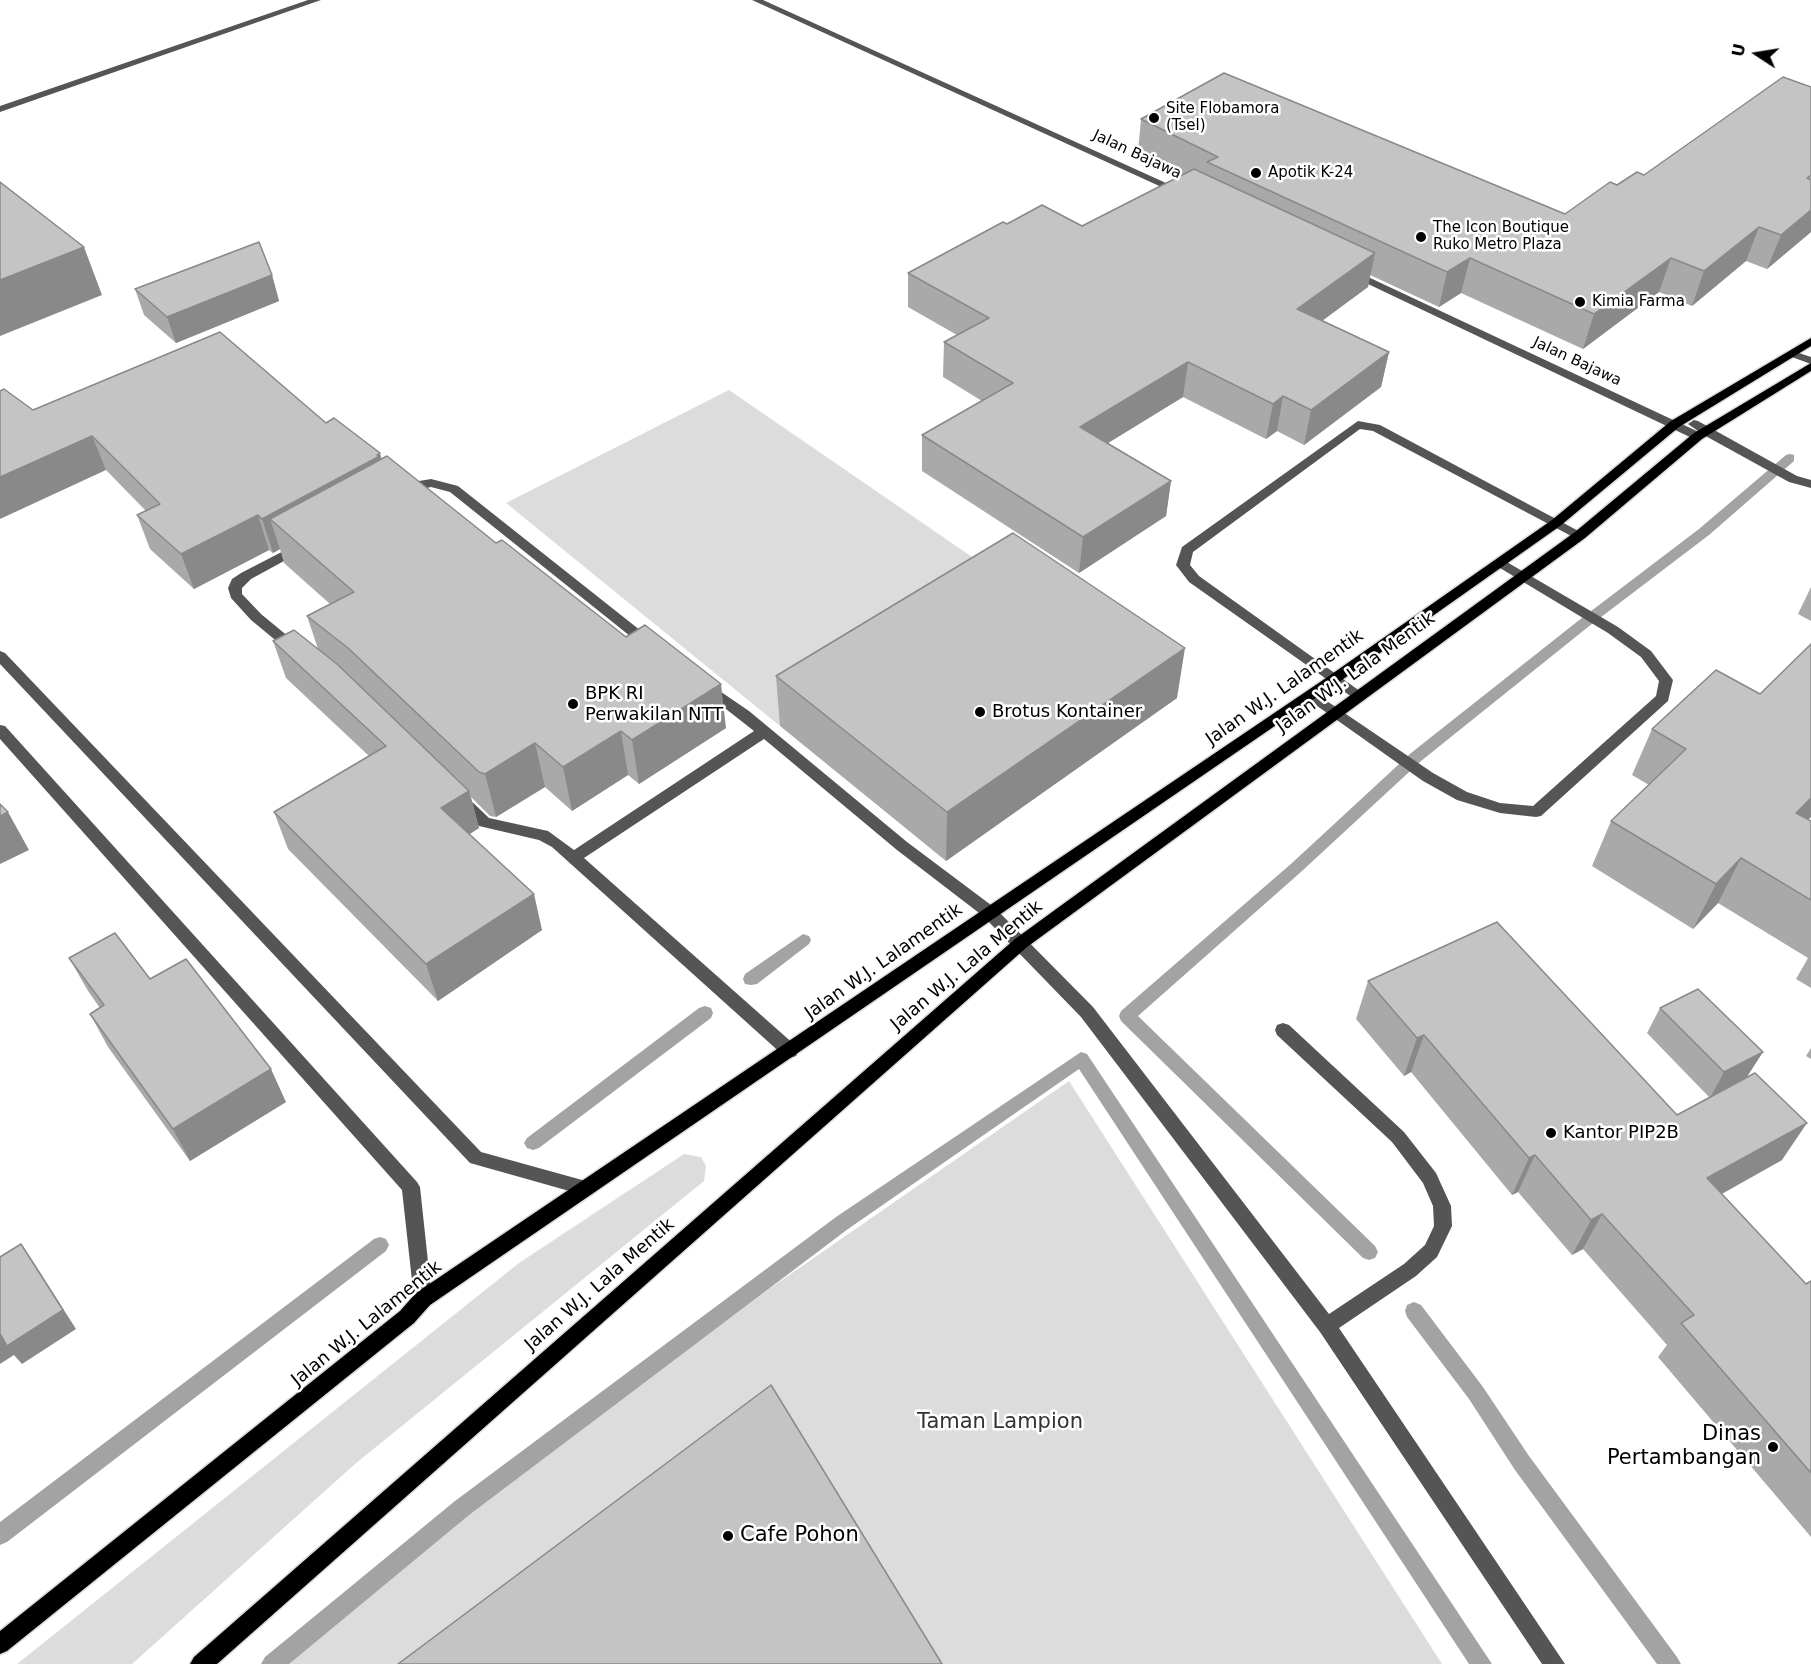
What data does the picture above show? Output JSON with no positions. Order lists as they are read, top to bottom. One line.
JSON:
{"streets":{"main road":["Jalan W.J. Lala Mentik","Jalan W.J. Lalamentik"],"street":["Jalan Bajawa"]},"crossings":[["Jalan Bajawa","Jalan W.J. Lala Mentik"],["Jalan Bajawa","Jalan W.J. Lalamentik"]],"parks":["Taman Lampion"],"places":["Site Flobamora (Tsel)","Apotik K-24","The Icon Boutique Ruko Metro Plaza","Kimia Farma","BPK RI Perwakilan NTT","Brotus Kontainer","Kantor PIP2B","Dinas Pertambangan","Cafe Pohon"],"north":"left"}
